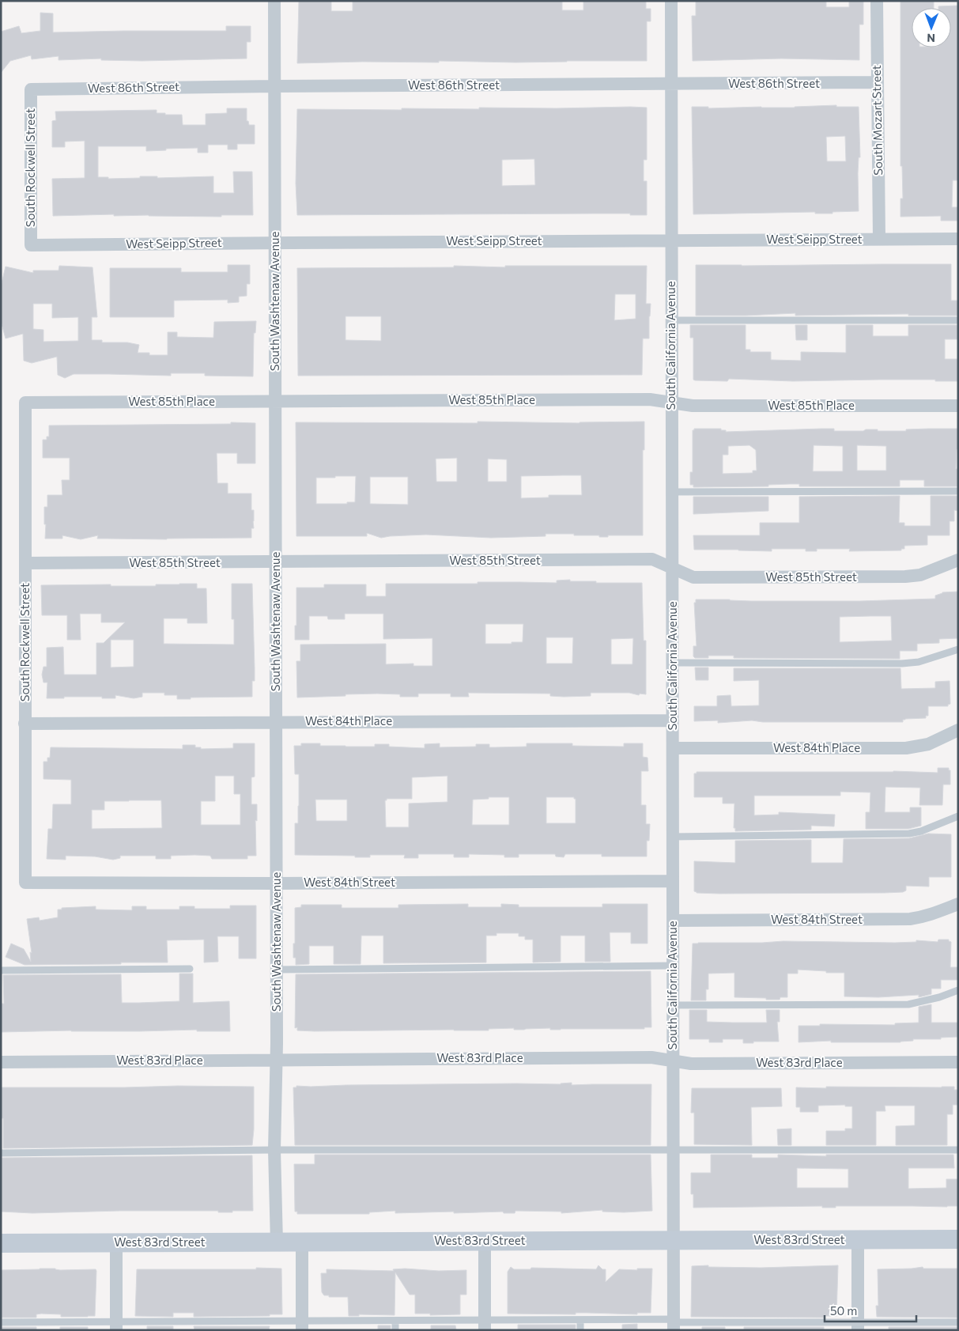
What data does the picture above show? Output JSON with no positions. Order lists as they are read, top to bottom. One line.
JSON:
{"streets":{"street":["West 86th Street","South Mozart Street","South Rockwell Street","West Seipp Street","South Washtenaw Avenue","South California Avenue","West 85th Place","West 85th Street","West 84th Place","West 84th Street","West 83rd Place","West 83rd Street"]},"crossings":[["West 86th Street","South Mozart Street"],["West 86th Street","South Rockwell Street"],["West 86th Street","South Washtenaw Avenue"],["West 86th Street","South California Avenue"],["South Mozart Street","West Seipp Street"],["South Rockwell Street","West Seipp Street"],["South Rockwell Street","West 85th Place"],["South Rockwell Street","West 85th Street"],["South Rockwell Street","West 84th Place"],["South Rockwell Street","West 84th Street"],["West Seipp Street","South Washtenaw Avenue"],["West Seipp Street","South California Avenue"],["South Washtenaw Avenue","West 85th Place"],["South Washtenaw Avenue","West 85th Street"],["South Washtenaw Avenue","West 84th Place"],["South Washtenaw Avenue","West 84th Street"],["South Washtenaw Avenue","West 83rd Place"],["South Washtenaw Avenue","West 83rd Street"],["South California Avenue","West 85th Place"],["South California Avenue","West 85th Street"],["South California Avenue","West 84th Place"],["South California Avenue","West 84th Street"],["South California Avenue","West 83rd Place"],["South California Avenue","West 83rd Street"]],"scale_bar":"50 m","north":"bottom"}
